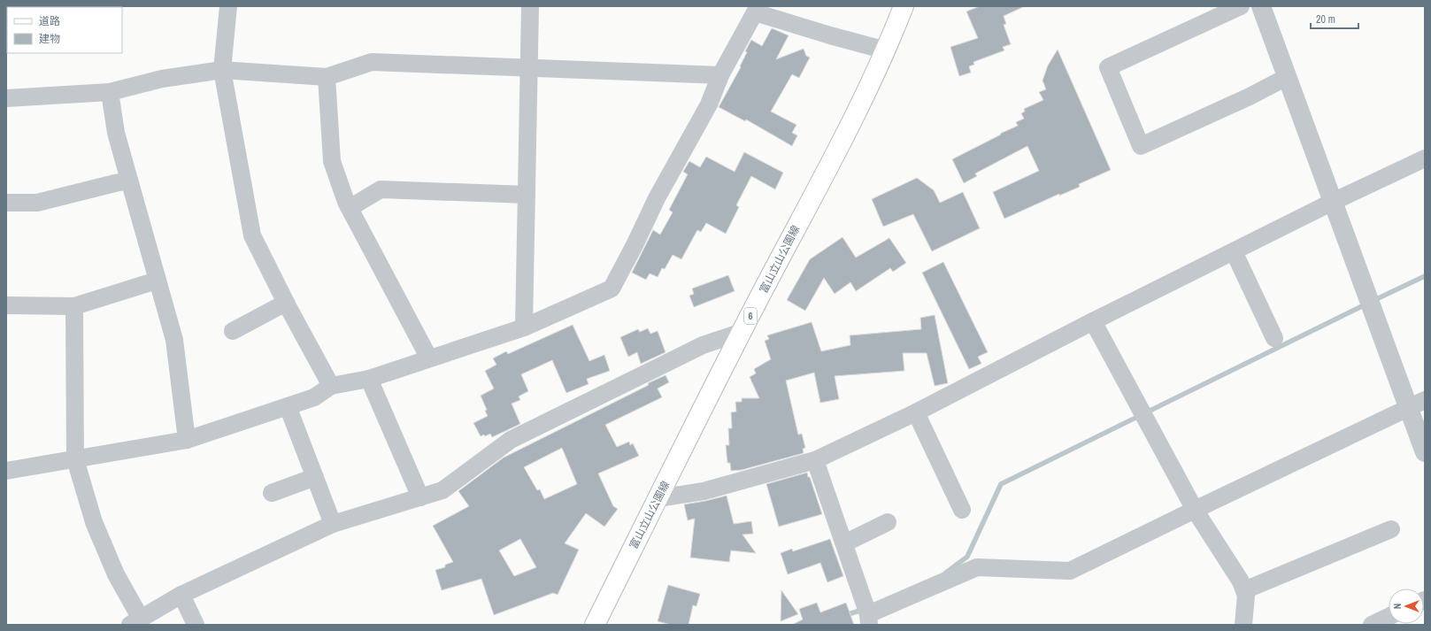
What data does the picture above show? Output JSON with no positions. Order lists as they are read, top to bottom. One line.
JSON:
{"streets":{"main road":["富山立山公園線","6"]},"legend":["道路","建物"],"scale_bar":"20 m","north":"left"}
